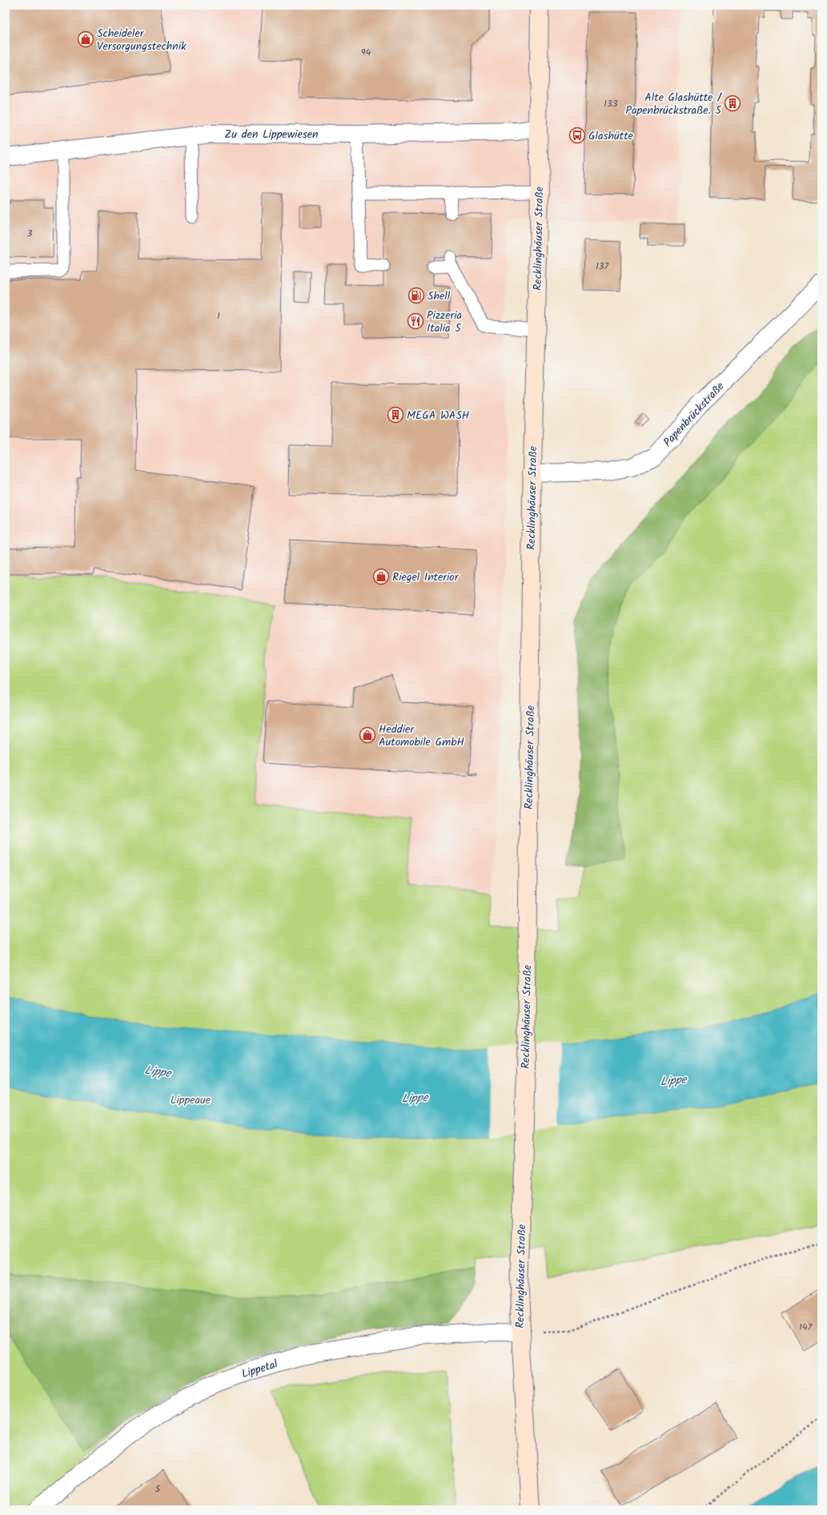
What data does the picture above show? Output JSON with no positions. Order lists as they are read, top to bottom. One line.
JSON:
{"streets":{"main road":["Recklinghäuser Straße"],"street":["Zu den Lippewiesen","Papenbrückstraße","Lippetal"]},"crossings":[["Zu den Lippewiesen","Recklinghäuser Straße"],["Recklinghäuser Straße","Papenbrückstraße"],["Recklinghäuser Straße","Lippetal"]],"water":["Lippe"],"parks":["Lippeaue"],"places":{"shop":["Scheideler Versorgungstechnik","Riegel Interior","Heddier Automobile GmbH"],"building":["Alte Glashütte / Papenbrückstraße. 5","MEGA WASH"],"bus stop":["Glashütte"],"fuel station":["Shell"],"restaurant":["Pizzeria Italia 5"]},"house_numbers":["94","133","3","137","1","147","5"]}
